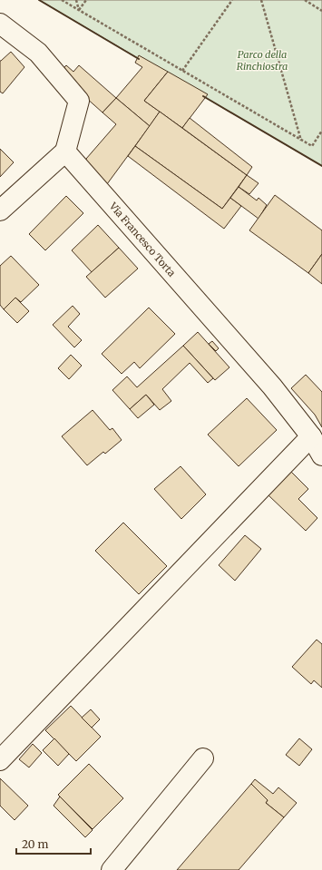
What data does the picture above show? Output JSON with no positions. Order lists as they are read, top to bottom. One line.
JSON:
{"streets":{"street":["Via Francesco Torta"]},"parks":["Parco della Rinchiostra"],"scale_bar":"20 m"}
